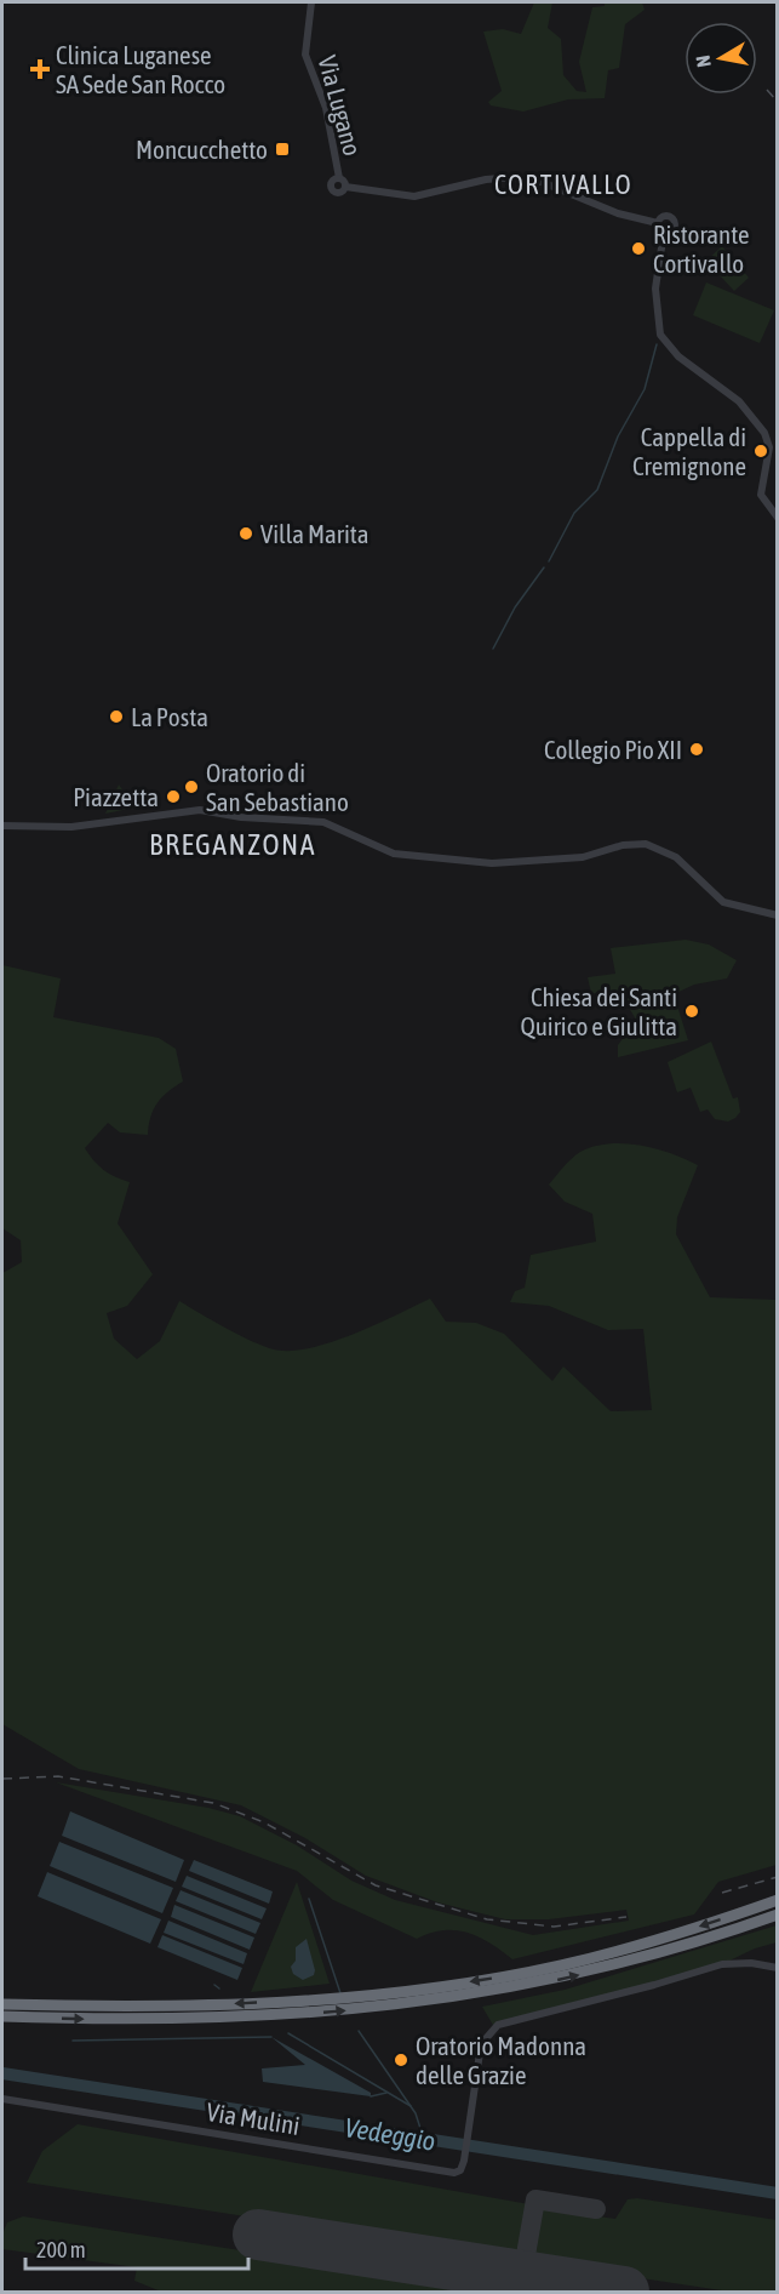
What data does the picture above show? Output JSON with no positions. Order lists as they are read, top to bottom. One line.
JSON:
{"streets":{"street":["Via Lugano","Via Mulini"]},"districts":["CORTIVALLO","BREGANZONA"],"water":["Vedeggio"],"places":{"health":["Clinica Luganese SA Sede San Rocco"],"transit":["Moncucchetto"],"other":["Ristorante Cortivallo","Cappella di Cremignone","Villa Marita","La Posta","Collegio Pio XII","Oratorio di San Sebastiano","Piazzetta","Chiesa dei Santi Quirico e Giulitta","Oratorio Madonna delle Grazie"]},"scale_bar":"200 m","north":"left"}
